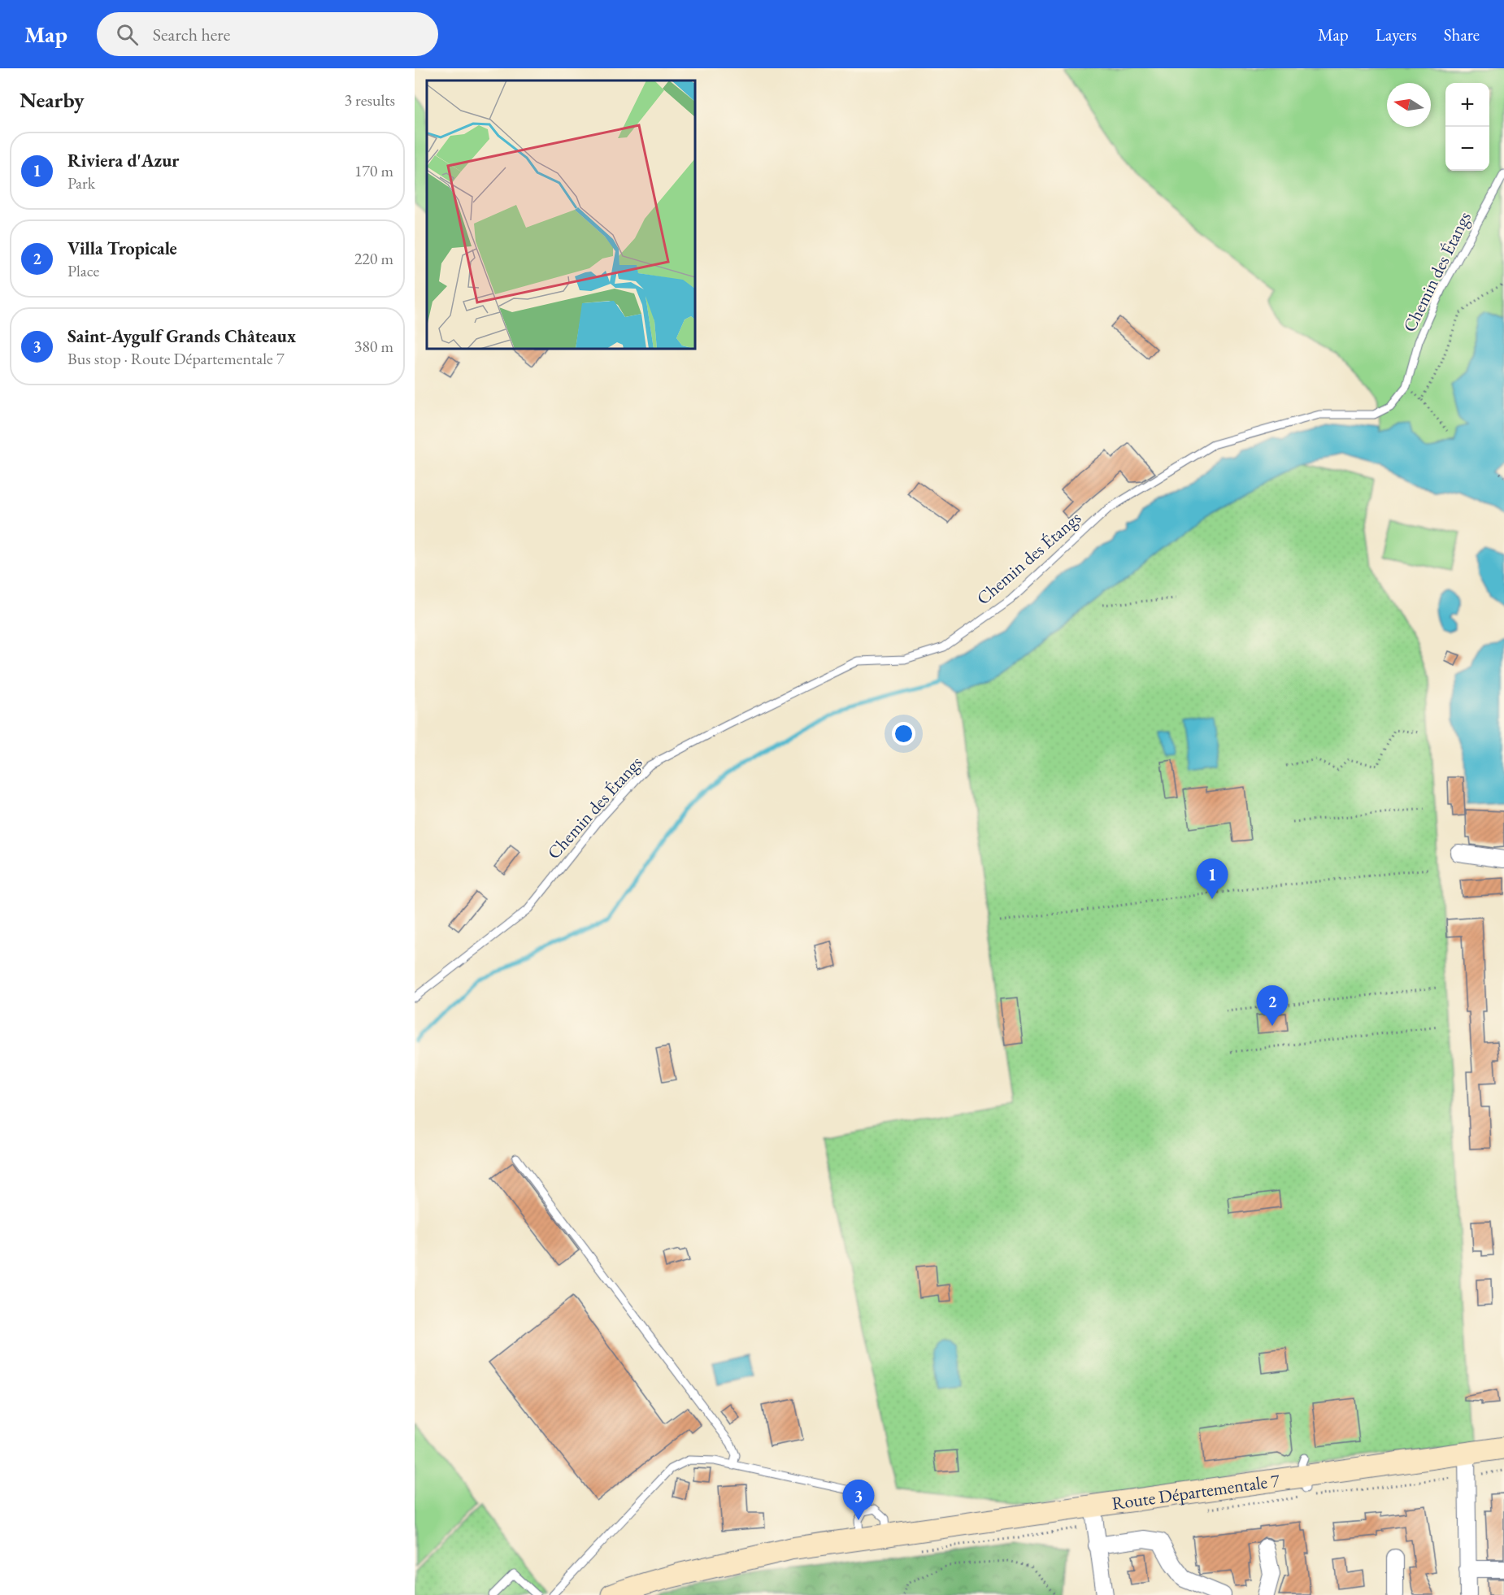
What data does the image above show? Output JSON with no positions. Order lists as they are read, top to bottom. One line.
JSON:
{"streets":{"main road":["Route Départementale 7"],"lane":["Chemin des Étangs"]},"north":"left","page":{"header":"Map","search":"Search here","nav":["Map","Layers","Share"],"heading":["Nearby","3 results"],"map_buttons":["+","−"],"list":[{"mark":"1","name":"Riviera d'Azur","note":"Park","value":"170 m"},{"mark":"2","name":"Villa Tropicale","note":"Place","value":"220 m"},{"mark":"3","name":"Saint-Aygulf Grands Châteaux","note":"Bus stop · Route Départementale 7","value":"380 m"}],"pins":["1","2","3"]}}
